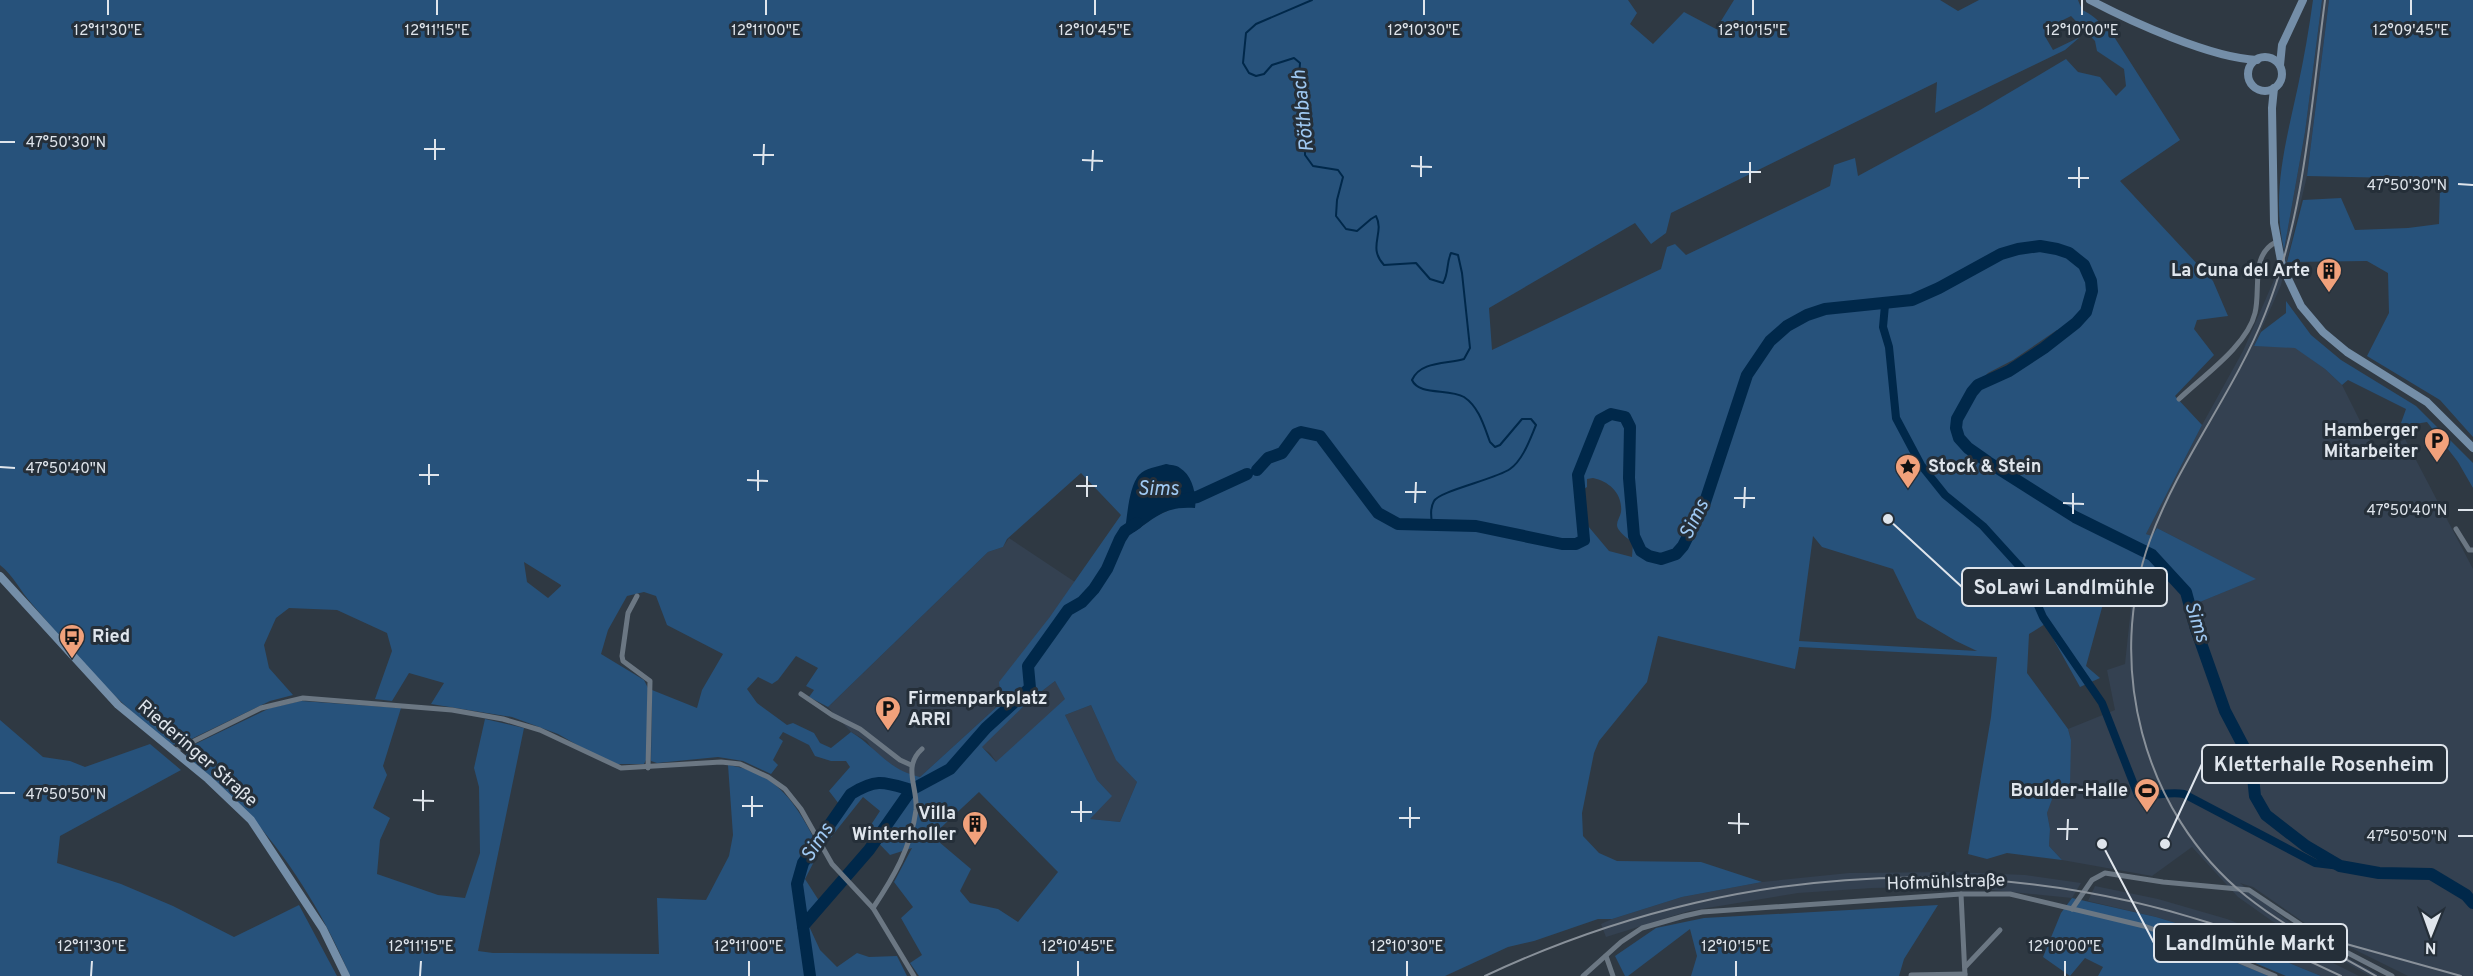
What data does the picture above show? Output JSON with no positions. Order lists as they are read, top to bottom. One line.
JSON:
{"streets":{"main road":["Riederinger Straße"],"street":["Hofmühlstraße"]},"water":["Röthbach","Sims"],"places":{"building":["La Cuna del Arte","Villa Winterholler"],"parking":["Hamberger Mitarbeiter","Firmenparkplatz ARRI"],"place":["Stock & Stein"],"other":["SoLawi Landlmühle","Landlmühle Markt","Kletterhalle Rosenheim"],"bus stop":["Ried"],"sports":["Boulder-Halle"]},"north":"bottom","coordinates":["12°11'30\"E","12°11'15\"E","12°11'00\"E","12°10'45\"E","12°10'30\"E","12°10'15\"E","12°10'00\"E","12°09'45\"E","47°50'30\"N","47°50'40\"N","47°50'50\"N"]}
